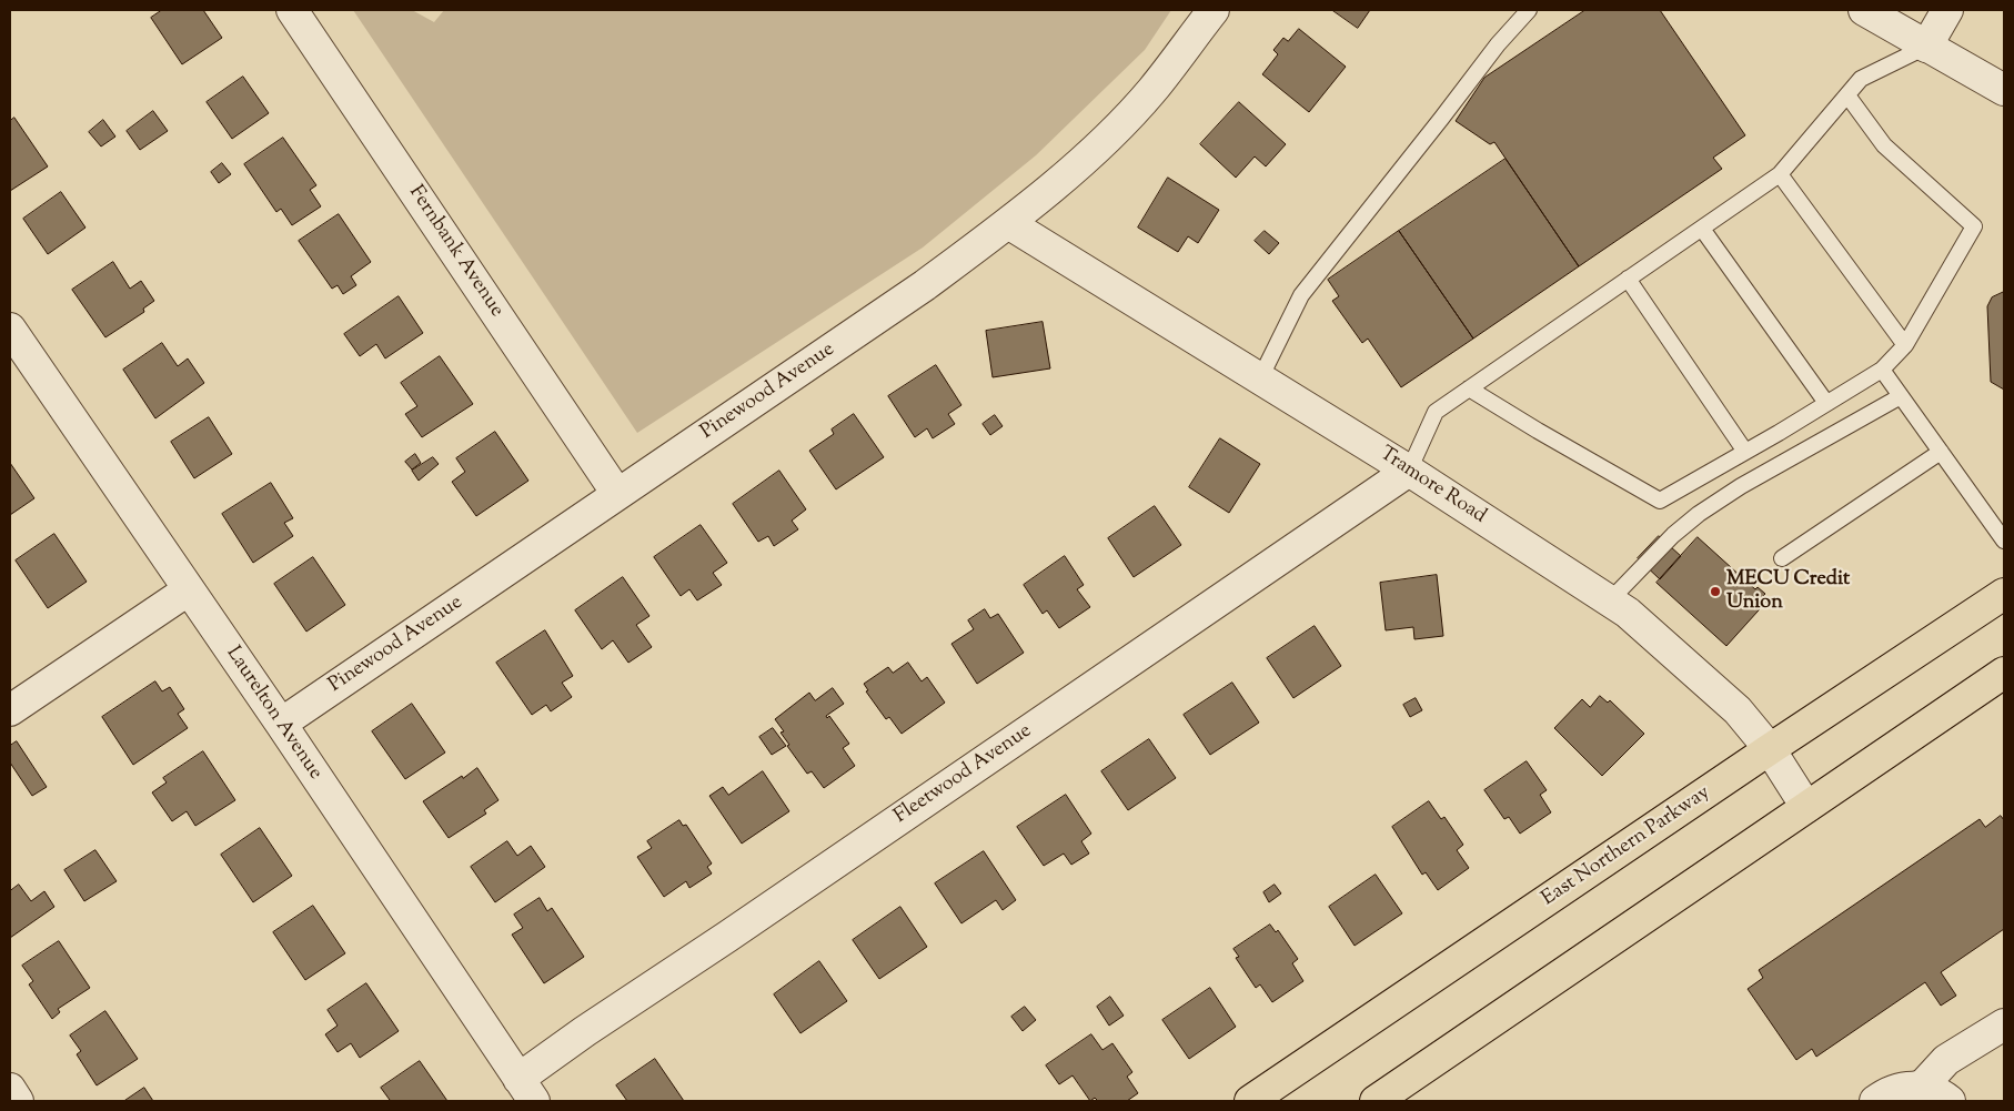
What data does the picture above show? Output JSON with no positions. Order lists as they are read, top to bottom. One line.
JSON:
{"streets":{"main road":["East Northern Parkway"],"street":["Fernbank Avenue","Pinewood Avenue","Tramore Road","Laurelton Avenue","Fleetwood Avenue"]},"crossings":[["Fernbank Avenue","Pinewood Avenue"],["Pinewood Avenue","Tramore Road"],["Pinewood Avenue","Laurelton Avenue"],["Tramore Road","Fleetwood Avenue"],["Tramore Road","East Northern Parkway"],["Laurelton Avenue","Fleetwood Avenue"]],"places":["MECU Credit Union"]}
